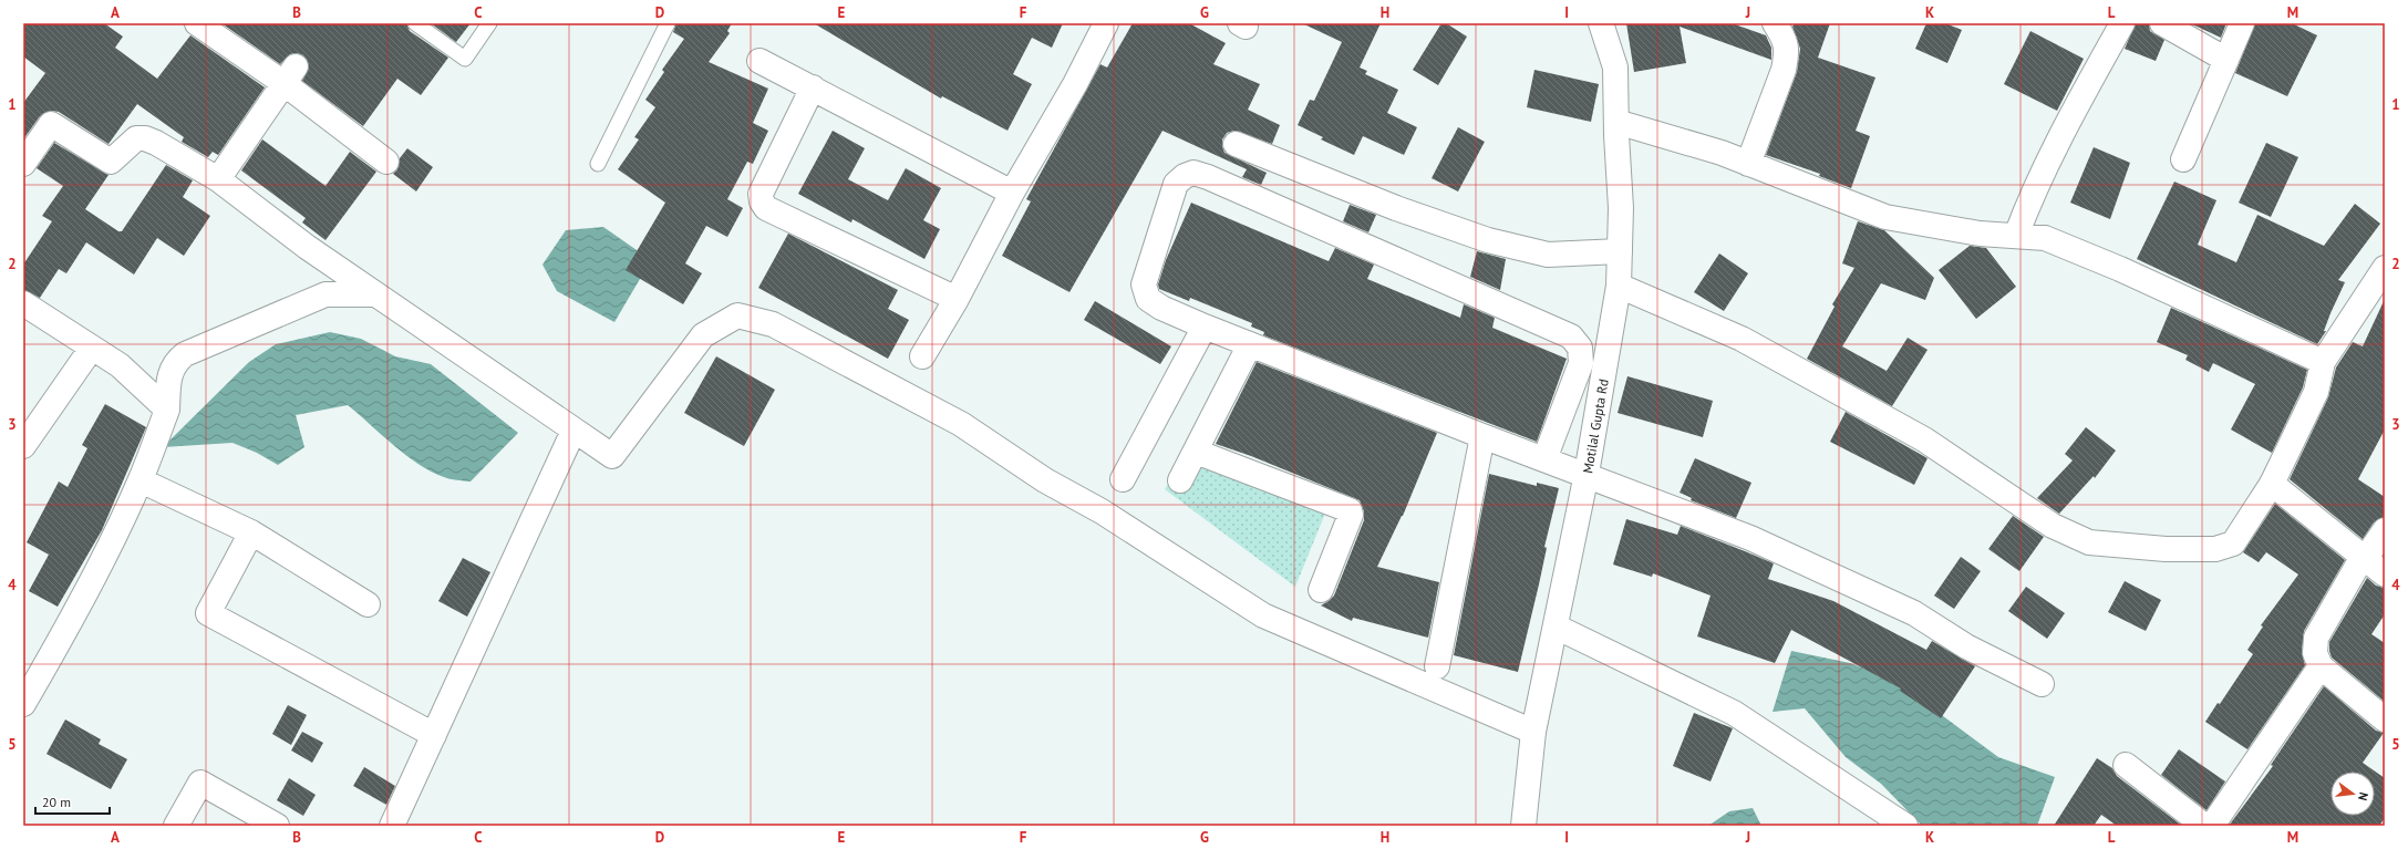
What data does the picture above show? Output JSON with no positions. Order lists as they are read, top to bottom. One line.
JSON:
{"streets":{"street":["Motilal Gupta Rd"]},"scale_bar":"20 m","north":"right","grid":{"columns":["A","B","C","D","E","F","G","H","I","J","K","L","M"],"rows":["1","2","3","4","5"]}}
